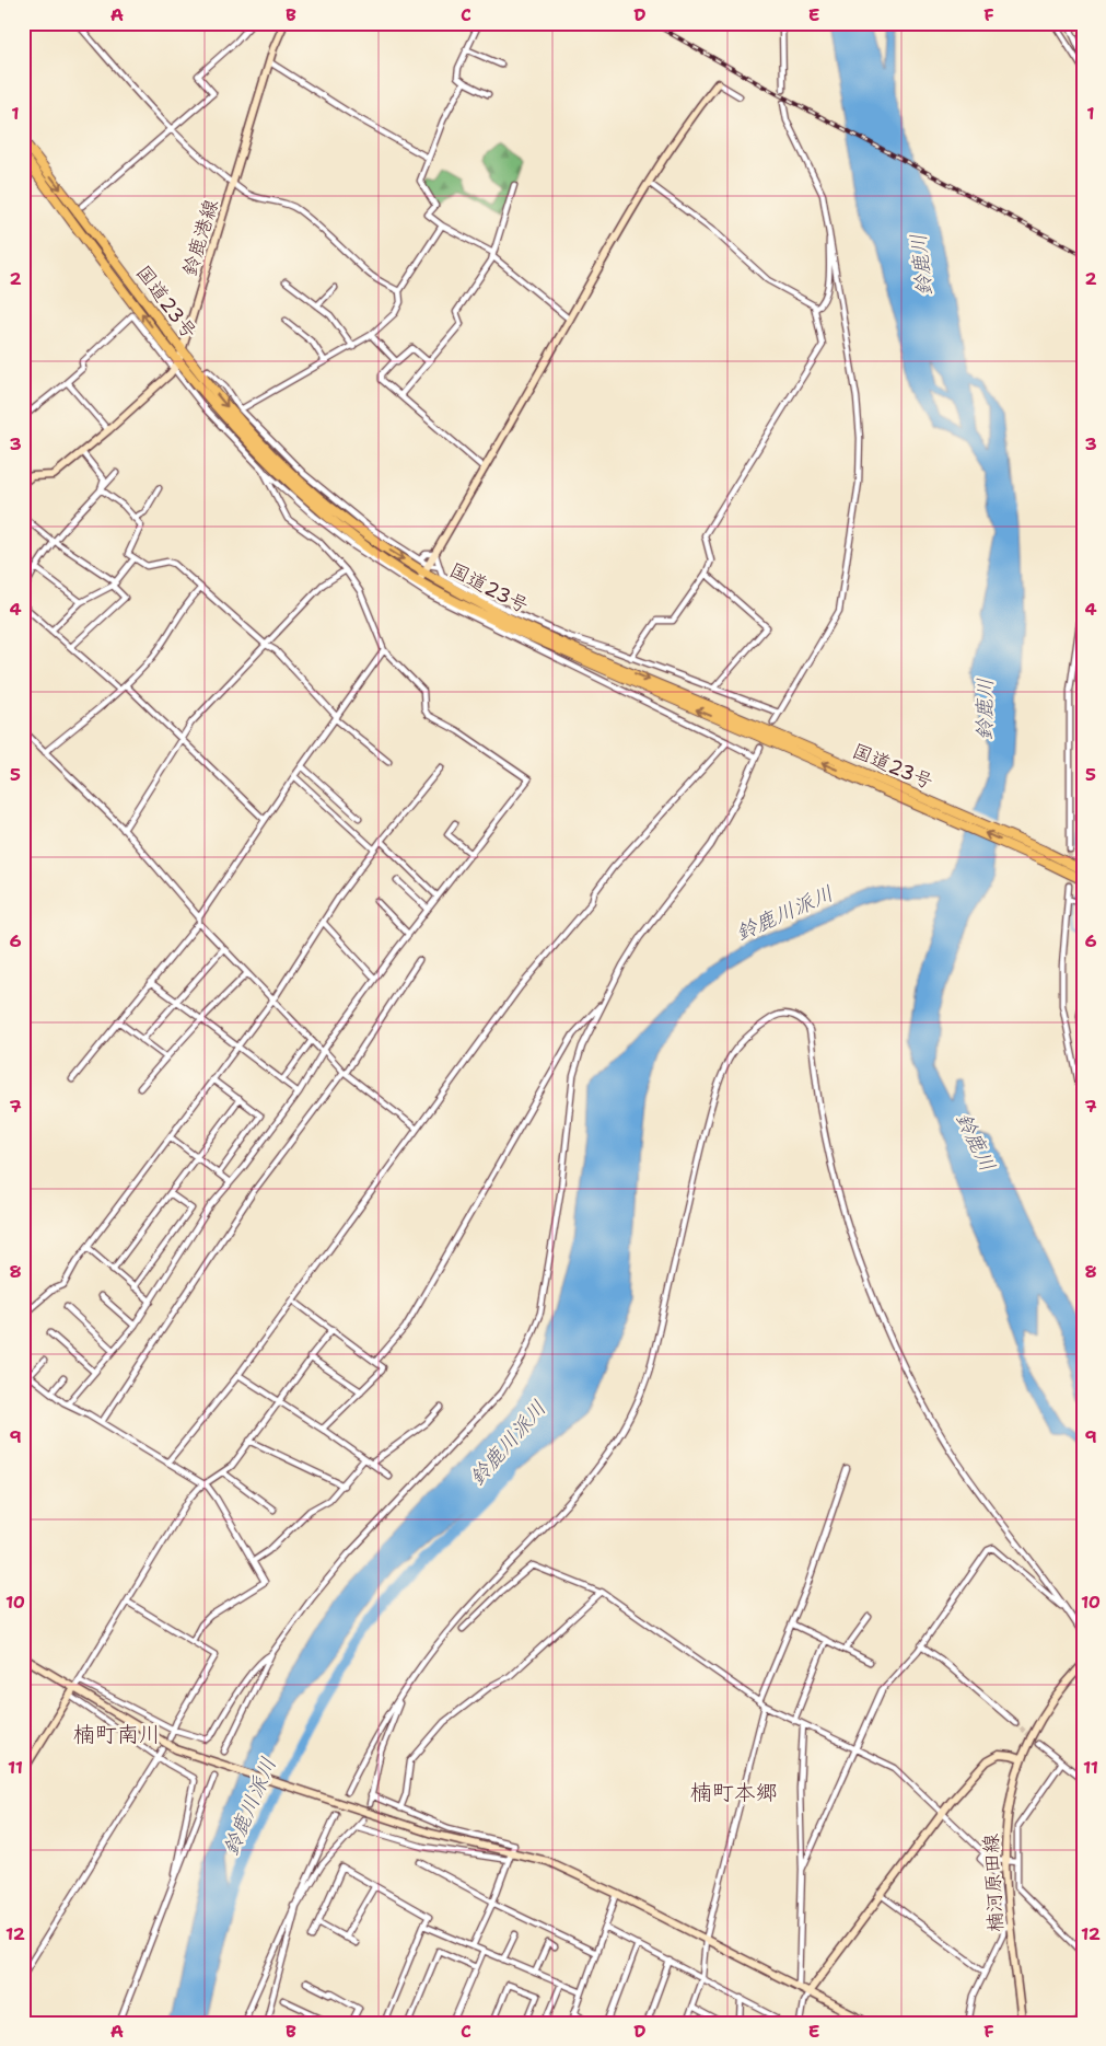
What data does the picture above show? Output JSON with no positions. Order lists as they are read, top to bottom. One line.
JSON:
{"streets":{"highway":["国道23号"],"street":["鈴鹿港線","楠河原田線"]},"crossings":[["鈴鹿港線","国道23号"]],"districts":["楠町南川","楠町本郷"],"water":["鈴鹿川","鈴鹿川派川"],"grid":{"columns":["A","B","C","D","E","F"],"rows":["1","2","3","4","5","6","7","8","9","10","11","12"]}}
